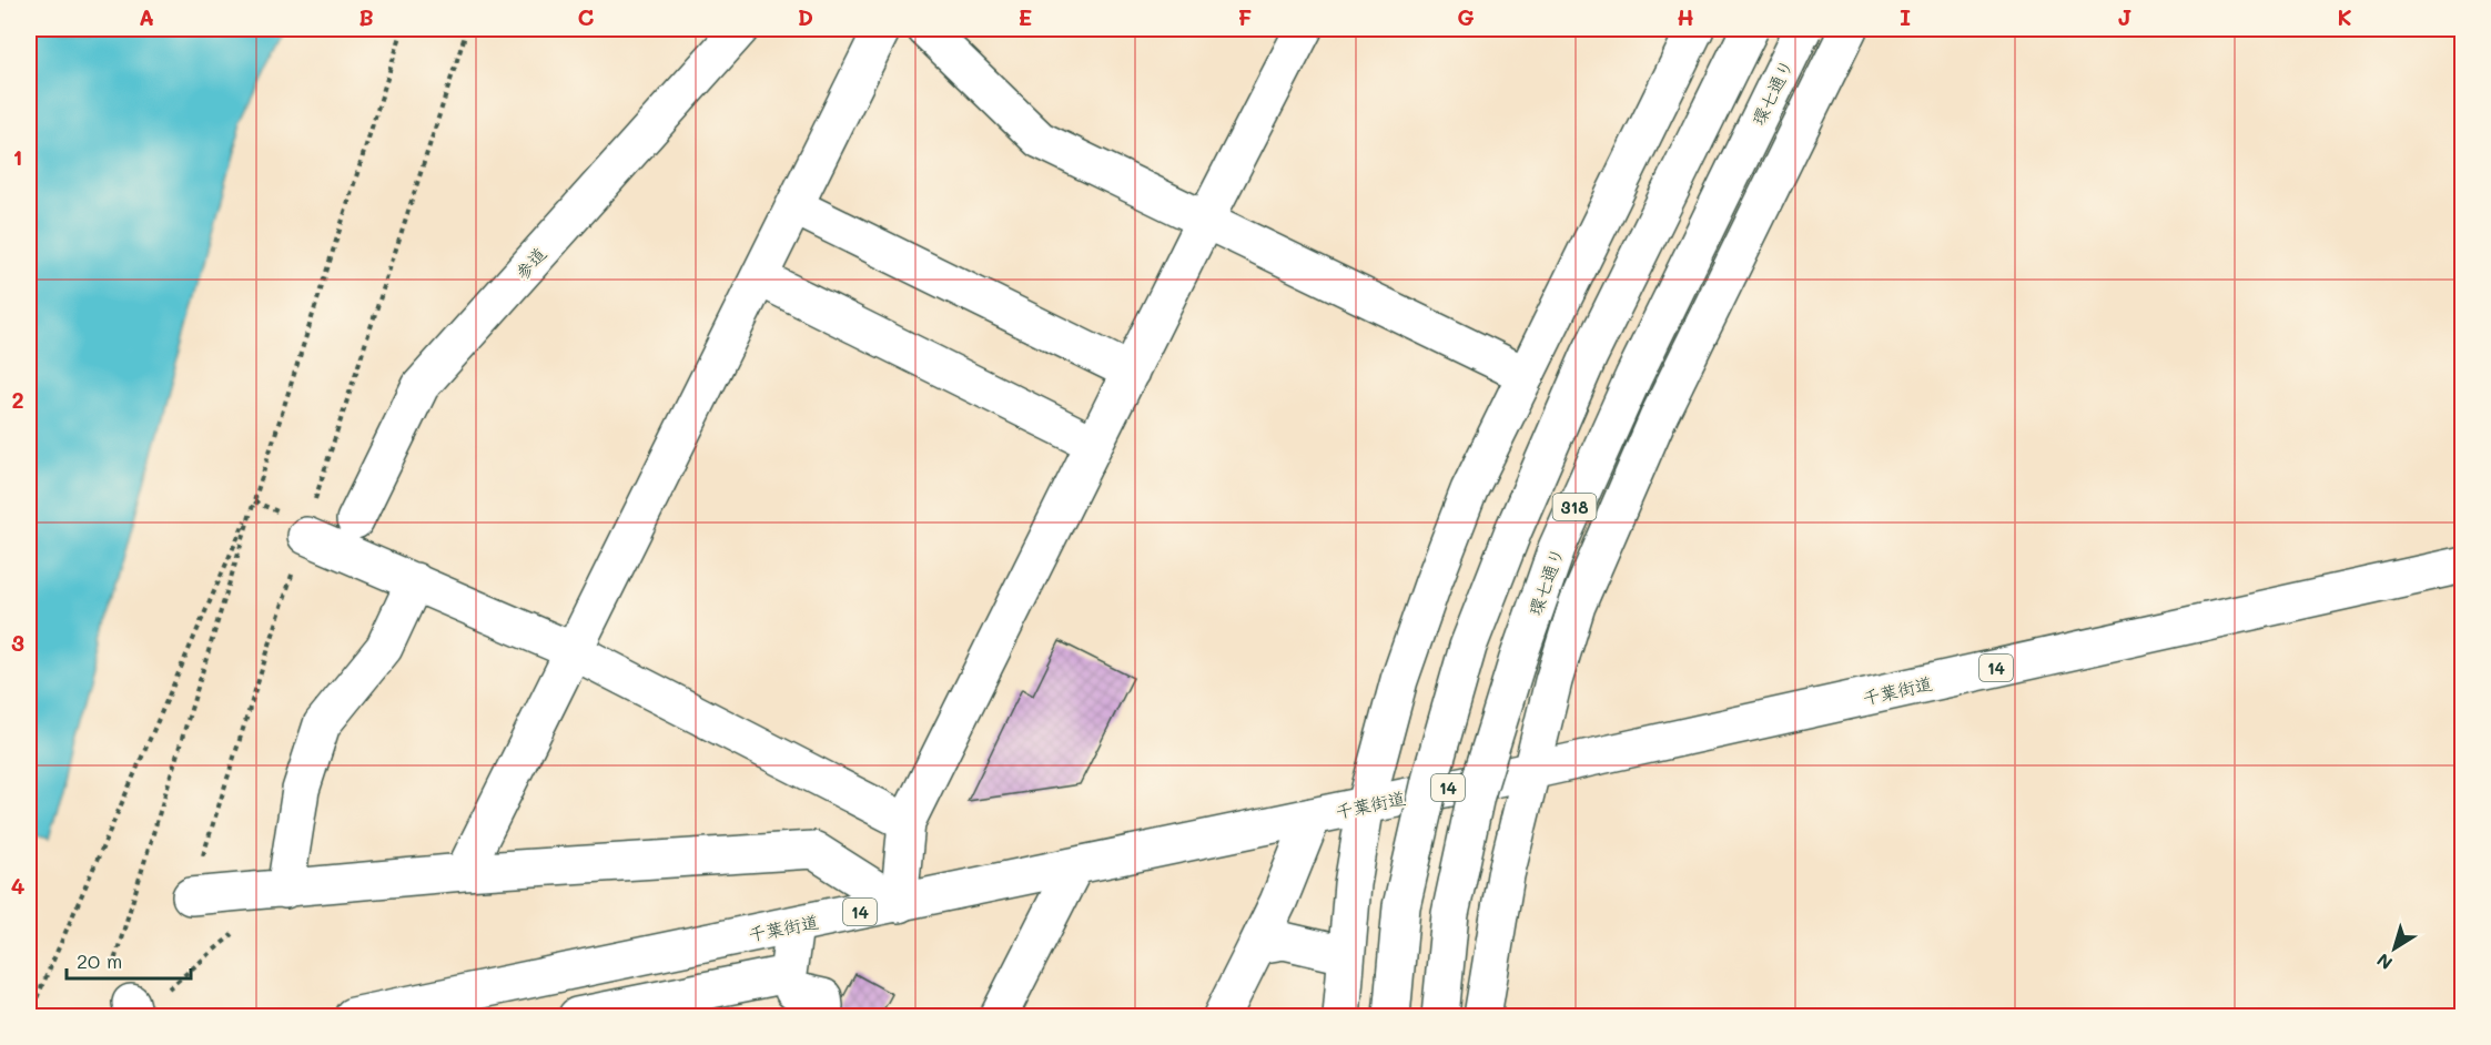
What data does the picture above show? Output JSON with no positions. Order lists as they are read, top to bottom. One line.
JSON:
{"streets":{"main road":["環七通り","参道","318","14","千葉街道"]},"scale_bar":"20 m","north":"bottom left","grid":{"columns":["A","B","C","D","E","F","G","H","I","J","K"],"rows":["1","2","3","4"]}}
